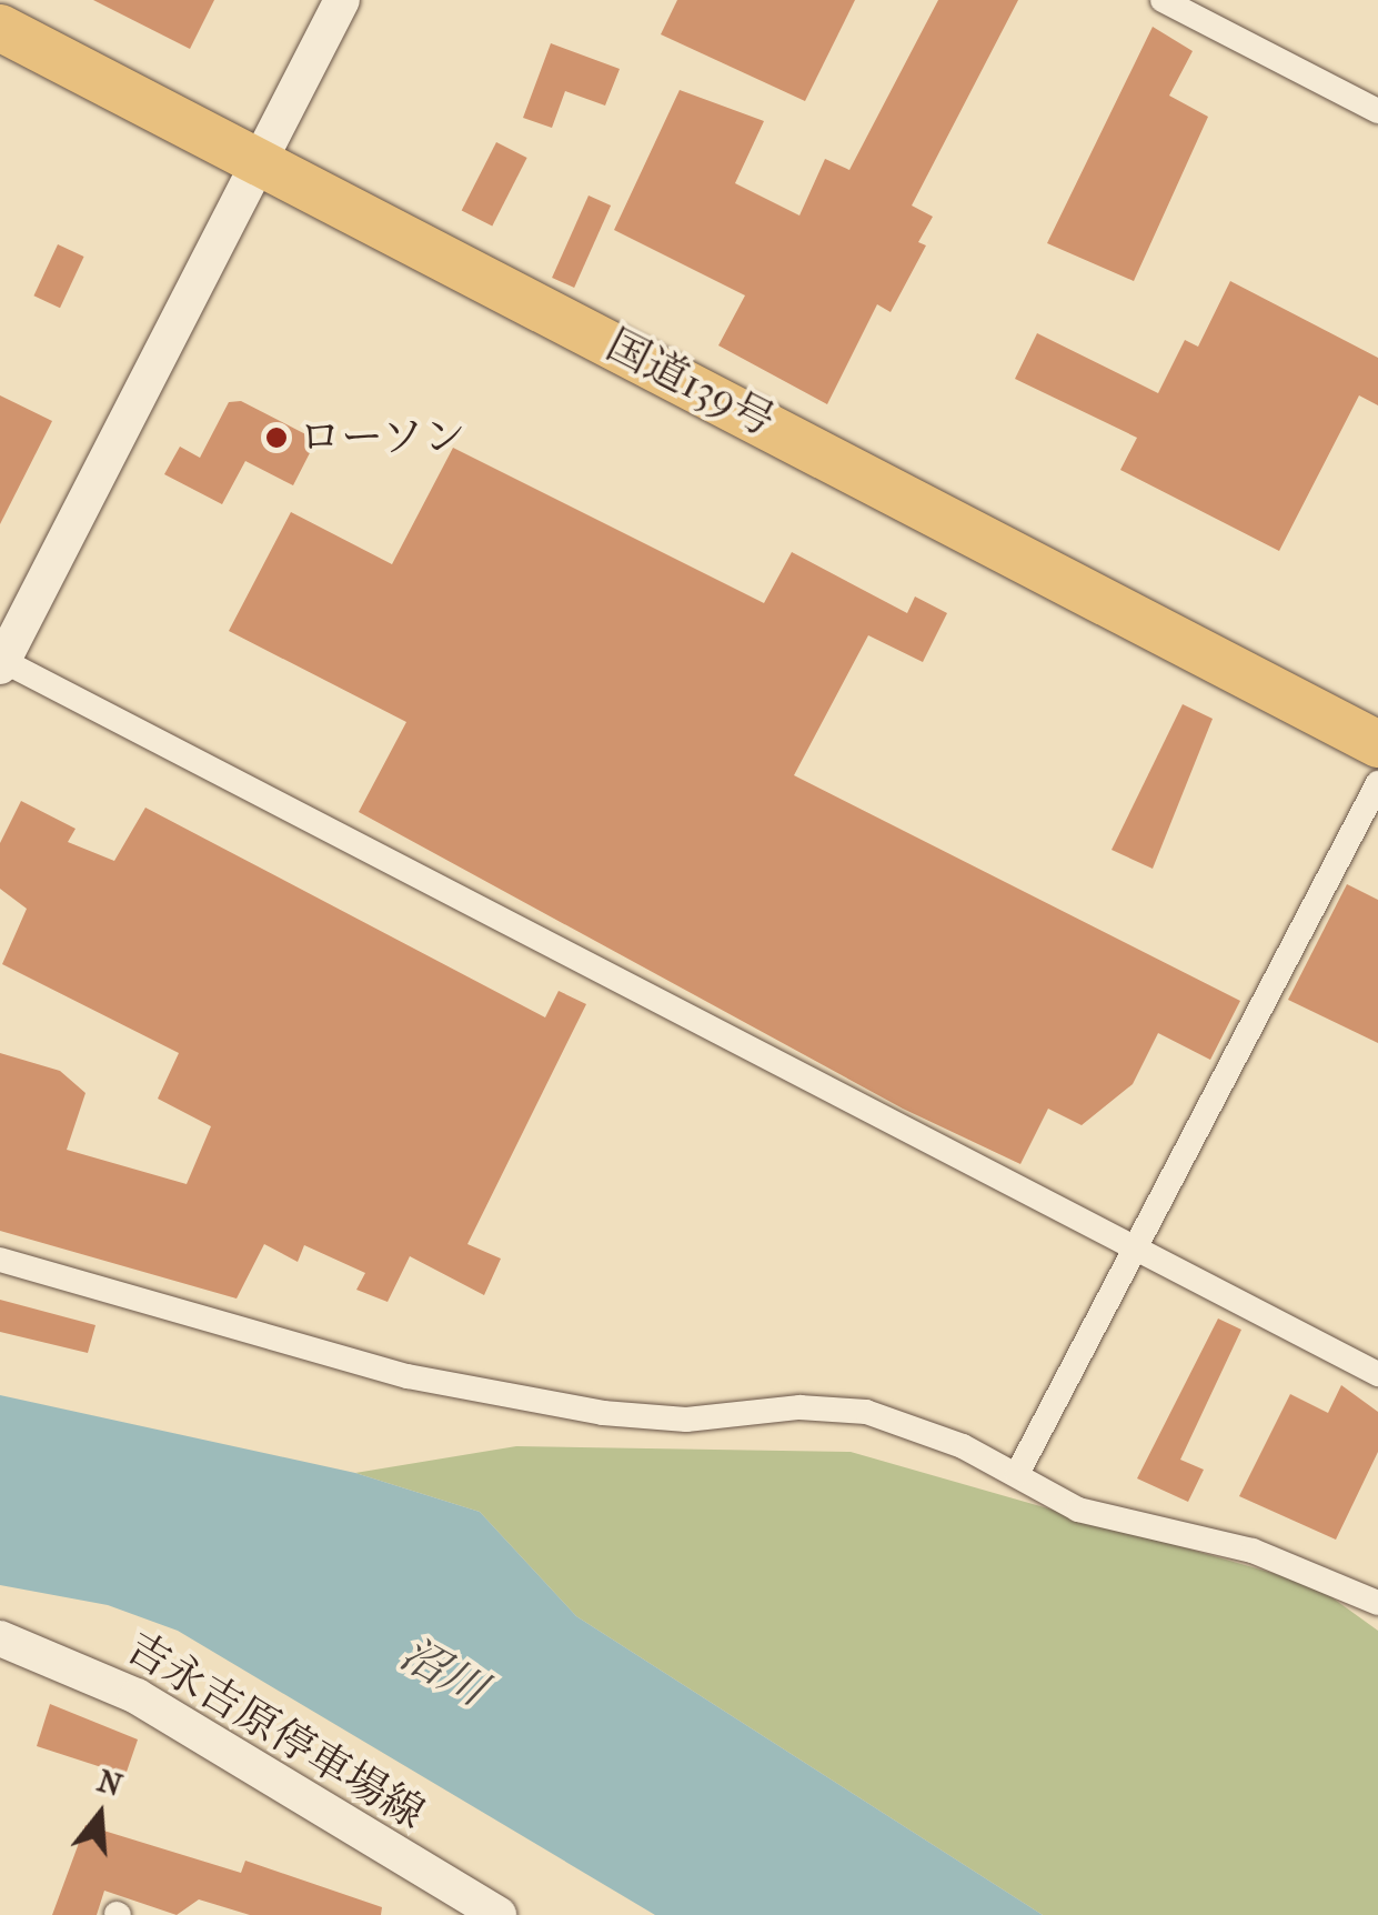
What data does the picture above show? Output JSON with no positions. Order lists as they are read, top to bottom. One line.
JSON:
{"streets":{"highway":["国道139号"],"street":["吉永吉原停車場線"]},"water":["沼川"],"places":["ローソン"],"north":"top"}
